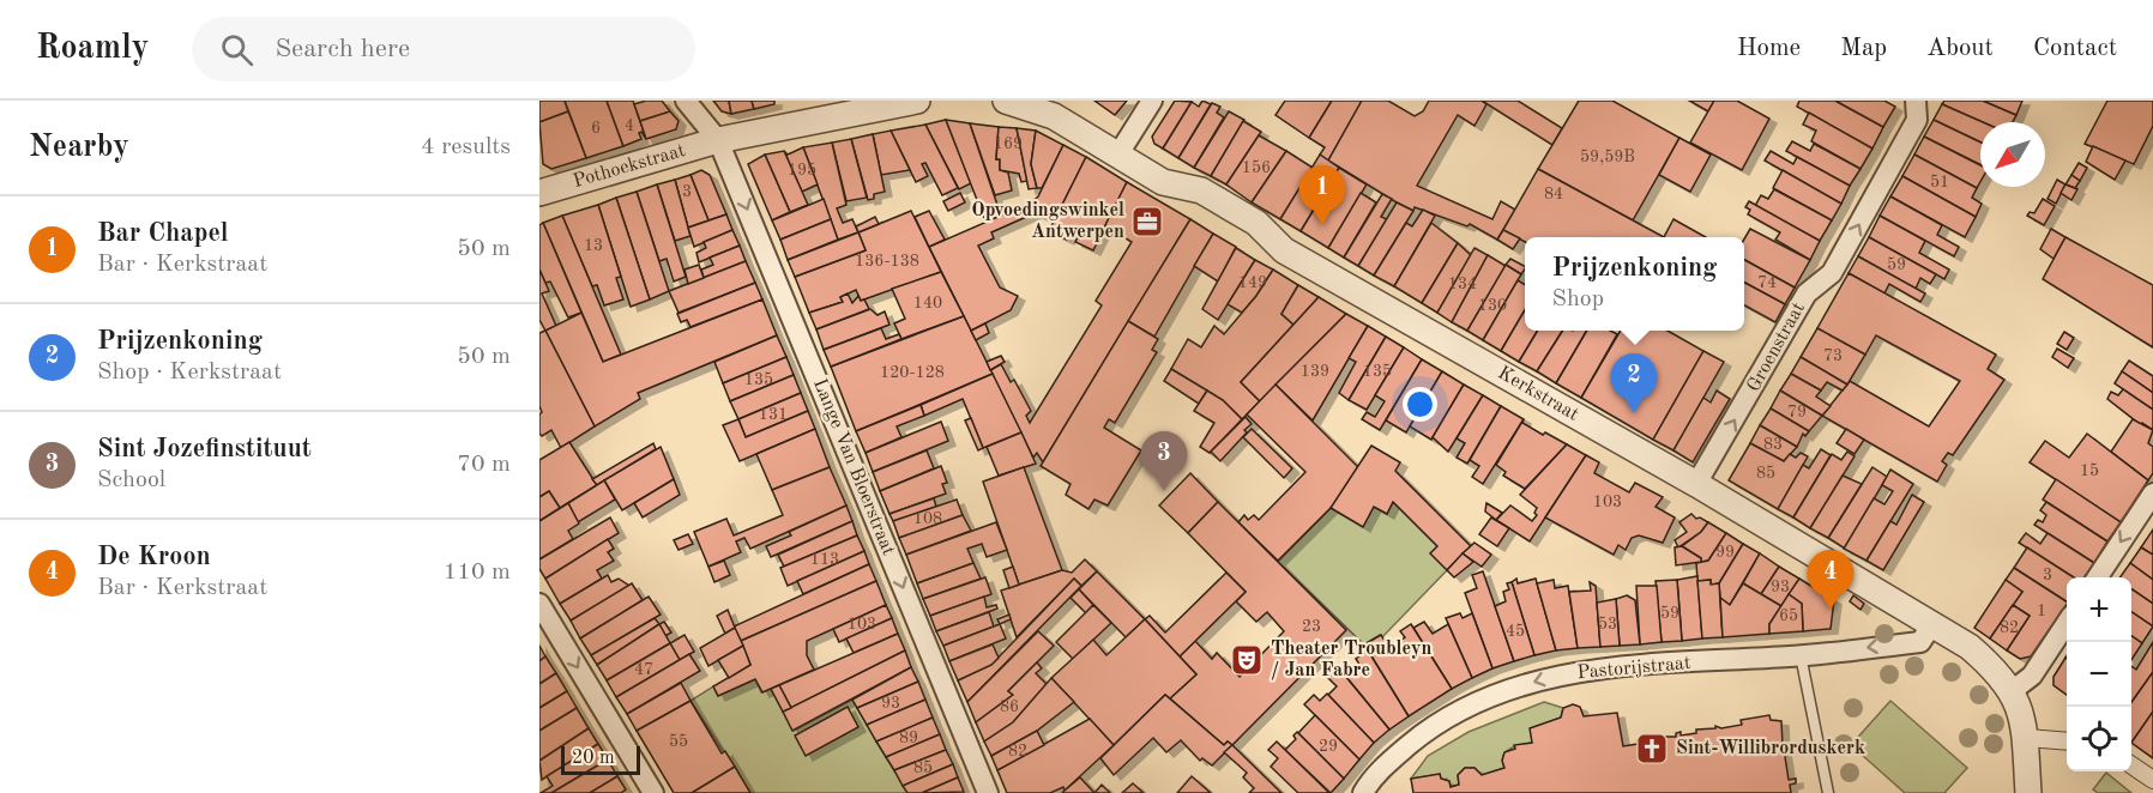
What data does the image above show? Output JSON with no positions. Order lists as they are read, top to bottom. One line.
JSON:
{"streets":{"street":["Pothoekstraat","Groenstraat","Kerkstraat","Lange Van Bloerstraat","Pastorijstraat"]},"crossings":[["Pothoekstraat","Lange Van Bloerstraat"],["Groenstraat","Kerkstraat"],["Kerkstraat","Pastorijstraat"]],"one_way":["Groenstraat","Lange Van Bloerstraat","Pastorijstraat"],"places":{"office":["Opvoedingswinkel Antwerpen"],"theatre":["Theater Troubleyn / Jan Fabre"],"church":["Sint-Willibrorduskerk"]},"house_numbers":["4","6","169","59,59B","156","195","51","3","84","13","136-138","59","149","74","134","140","130","73","139","135","120-128","135","79","131","83","15","85","103","108","99","113","3","93","1","59","65","103","53","23","82","45","47","93","86","89","55","29","82","85"],"scale_bar":"20 m","north":"bottom left","page":{"header":"Roamly","search":"Search here","nav":["Home","Map","About","Contact"],"heading":["Nearby","4 results"],"pins":["1","2","3","4"],"list":[{"mark":"1","name":"Bar Chapel","note":"Bar · Kerkstraat","value":"50 m"},{"mark":"2","name":"Prijzenkoning","note":"Shop · Kerkstraat","value":"50 m"},{"mark":"3","name":"Sint Jozefinstituut","note":"School","value":"70 m"},{"mark":"4","name":"De Kroon","note":"Bar · Kerkstraat","value":"110 m"}],"popup":["Prijzenkoning","Shop"],"map_buttons":["+","−"],"scale":"20 m"}}
